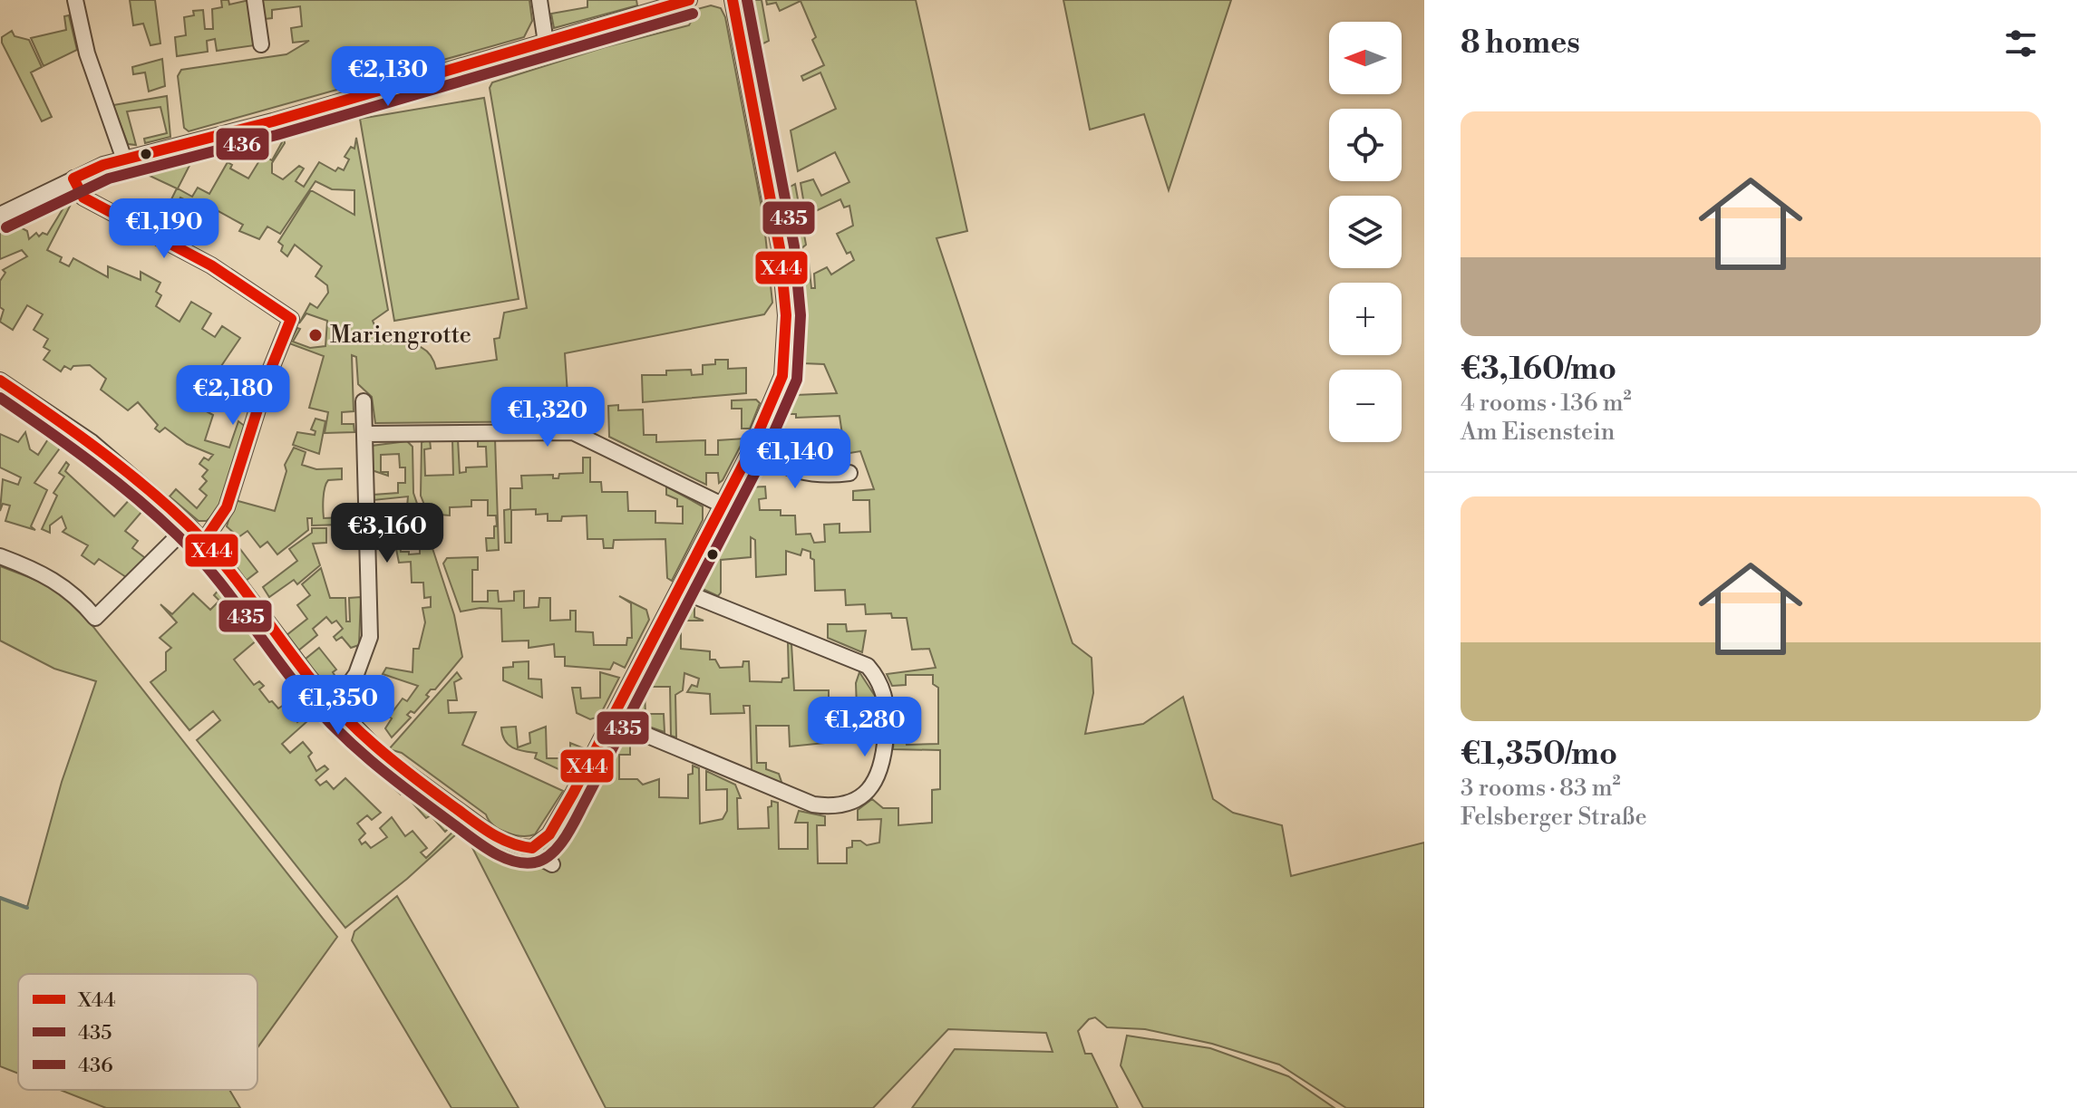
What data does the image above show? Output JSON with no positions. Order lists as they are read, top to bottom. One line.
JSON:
{"places":["Mariengrotte"],"lines":["transit line X44","transit line 435","transit line 436"],"legend":["X44","435","436"],"north":"left","page":{"heading":"8 homes","map_buttons":["+","−"],"price":["€2,130","€1,190","€2,180","€1,320","€1,140","€3,160","€1,350","€1,280"],"list":[{"name":"€3,160/mo","note":"4 rooms · 136 m² · Am Eisenstein"},{"name":"€1,350/mo","note":"3 rooms · 83 m² · Felsberger Straße"}]}}
